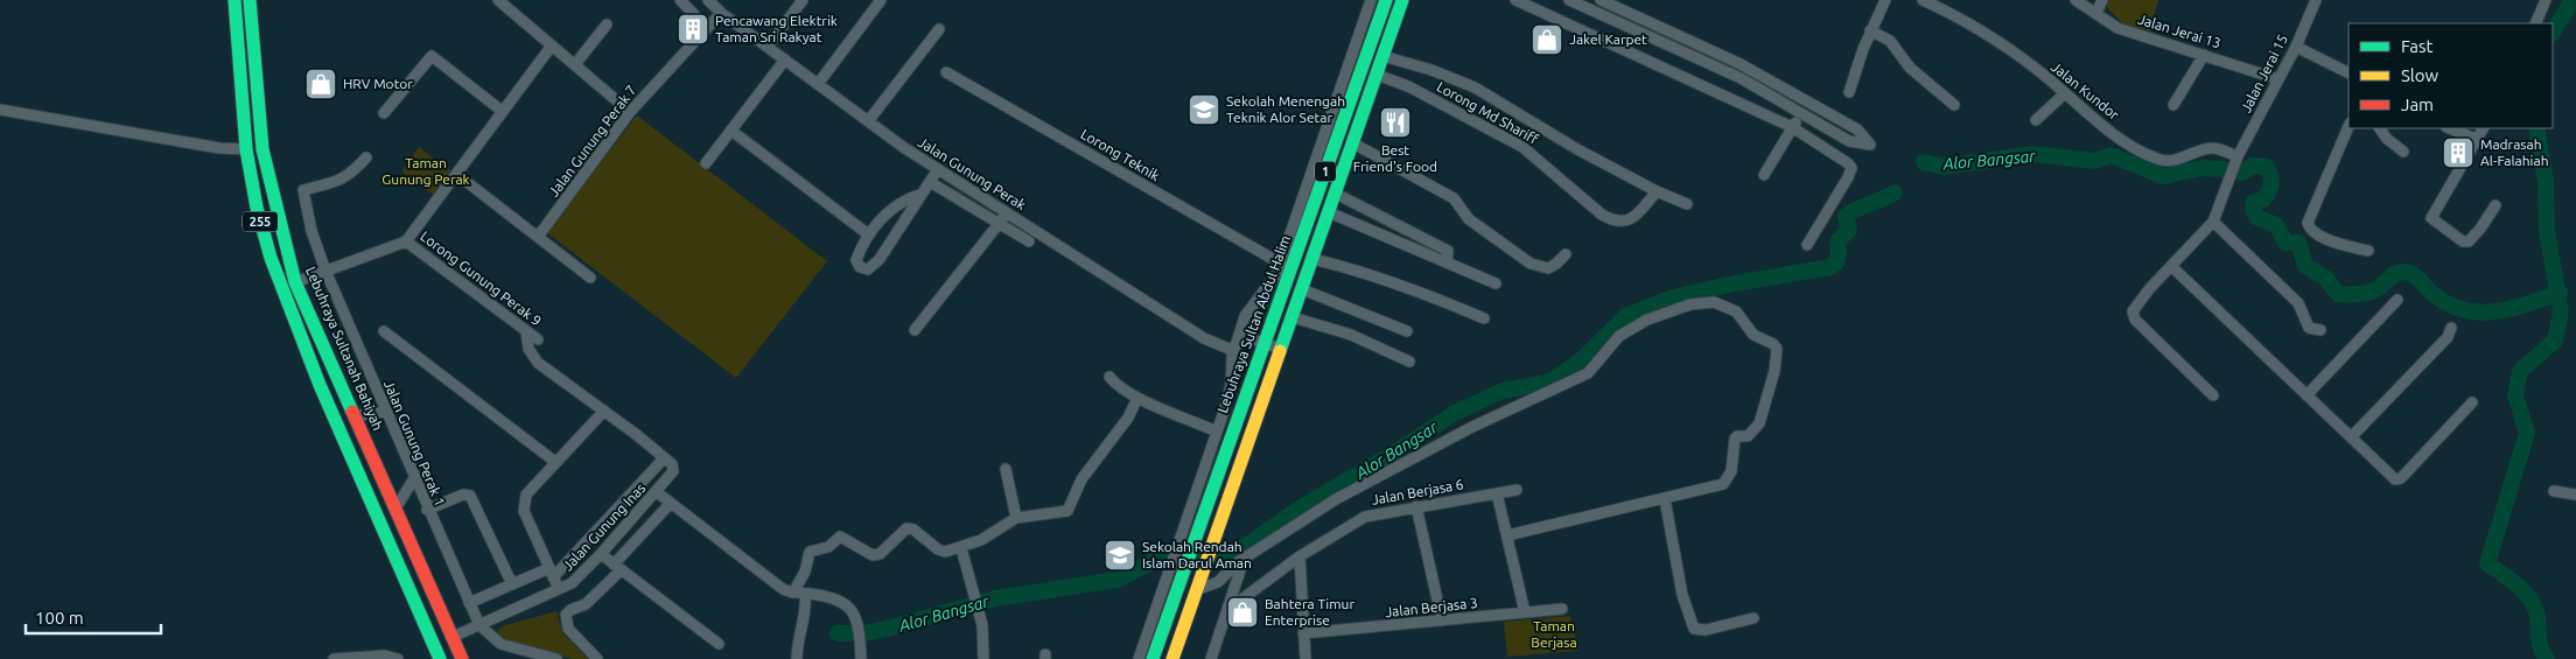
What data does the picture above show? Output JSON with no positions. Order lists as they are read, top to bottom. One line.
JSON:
{"streets":{"main road":["1","255","Lebuhraya Sultan Abdul Halim","Lebuhraya Sultanah Bahiyah"],"street":["Jalan Jerai 13","Jalan Jerai 15","Jalan Kundor","Lorong Md Shariff","Jalan Gunung Perak 7","Lorong Teknik","Jalan Gunung Perak","Lorong Gunung Perak 9","Jalan Gunung Perak 1","Jalan Berjasa 6","Jalan Gunung Inas","Jalan Berjasa 3"]},"crossings":[["Jalan Jerai 13","Jalan Jerai 15"],["Jalan Jerai 15","Jalan Kundor"],["Lorong Md Shariff","1"],["Jalan Gunung Perak 7","Jalan Gunung Perak"],["Lebuhraya Sultanah Bahiyah","Jalan Gunung Inas"],["Jalan Gunung Perak 1","Jalan Gunung Inas"]],"water":["Alor Bangsar"],"parks":["Taman Gunung Perak","Taman Berjasa"],"places":{"building":["Pencawang Elektrik Taman Sri Rakyat","Madrasah Al-Falahiah"],"shop":["Jakel Karpet","HRV Motor","Bahtera Timur Enterprise"],"school or university":["Sekolah Menengah Teknik Alor Setar","Sekolah Rendah Islam Darul Aman"],"restaurant":["Best Friend's Food"]},"legend":["Fast","Slow","Jam"],"scale_bar":"100 m"}
